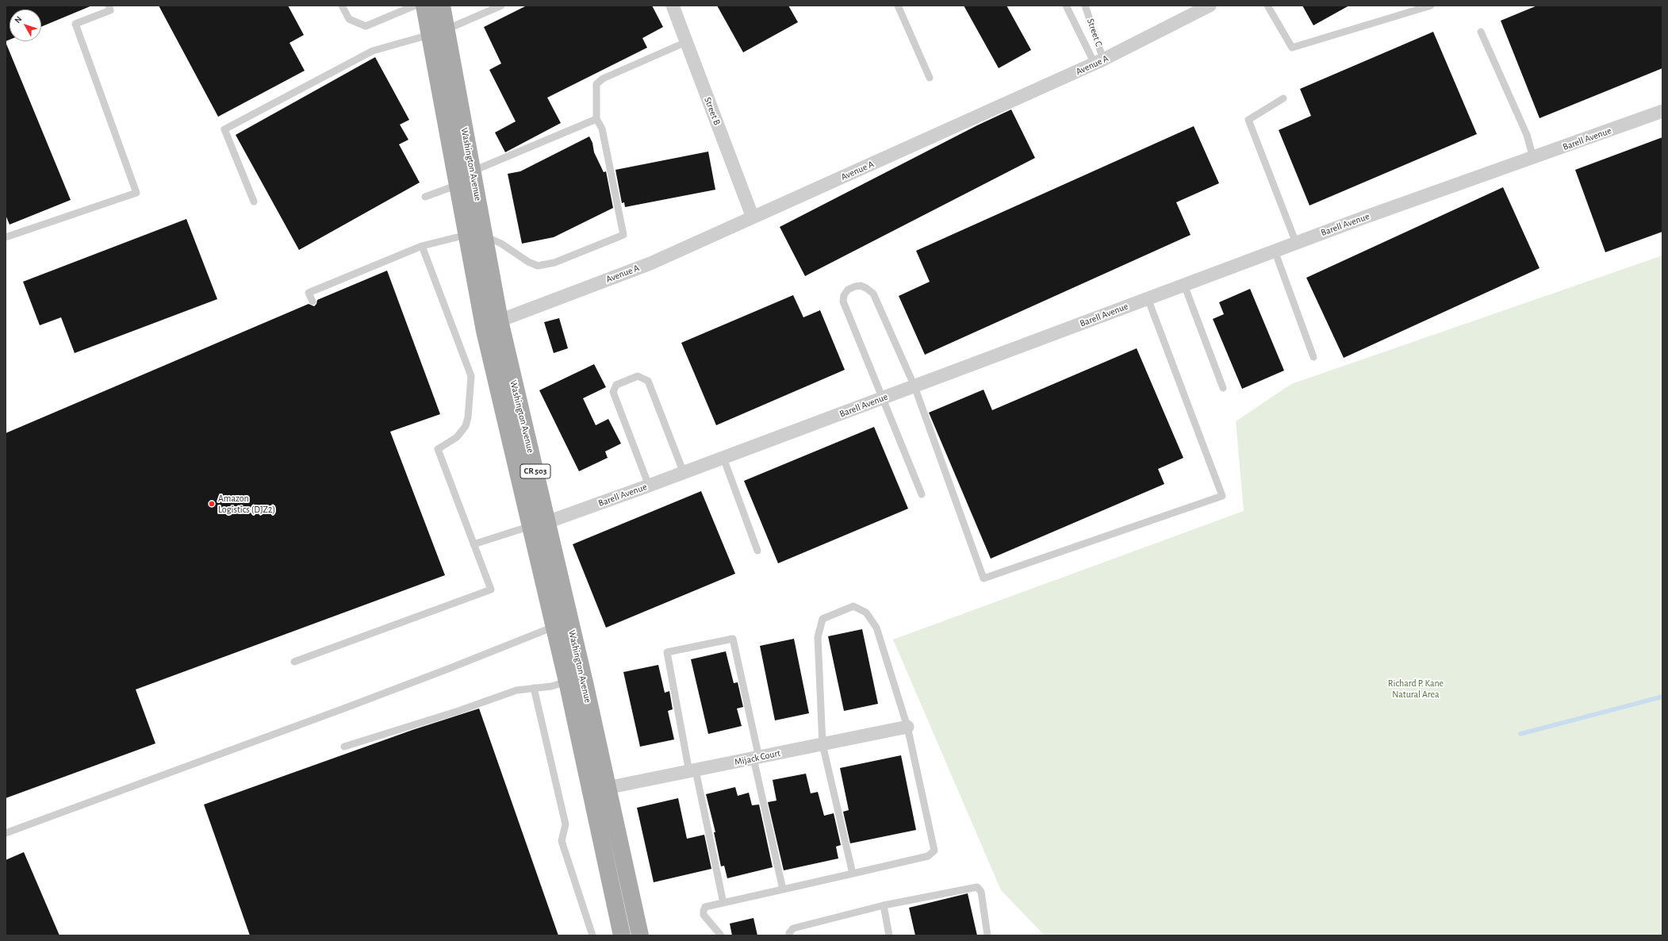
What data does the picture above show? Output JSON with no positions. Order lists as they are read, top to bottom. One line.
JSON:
{"streets":{"main road":["Washington Avenue","CR 503"],"street":["Avenue A","Street B","Barell Avenue","Mijack Court"],"lane":["Street C"]},"crossings":[["Street C","Avenue A"],["Avenue A","Street B"],["Avenue A","Washington Avenue"],["Barell Avenue","Washington Avenue"],["Washington Avenue","Mijack Court"]],"parks":["Richard P. Kane Natural Area"],"places":["Amazon Logistics (DJZ2)"],"north":"top left"}
